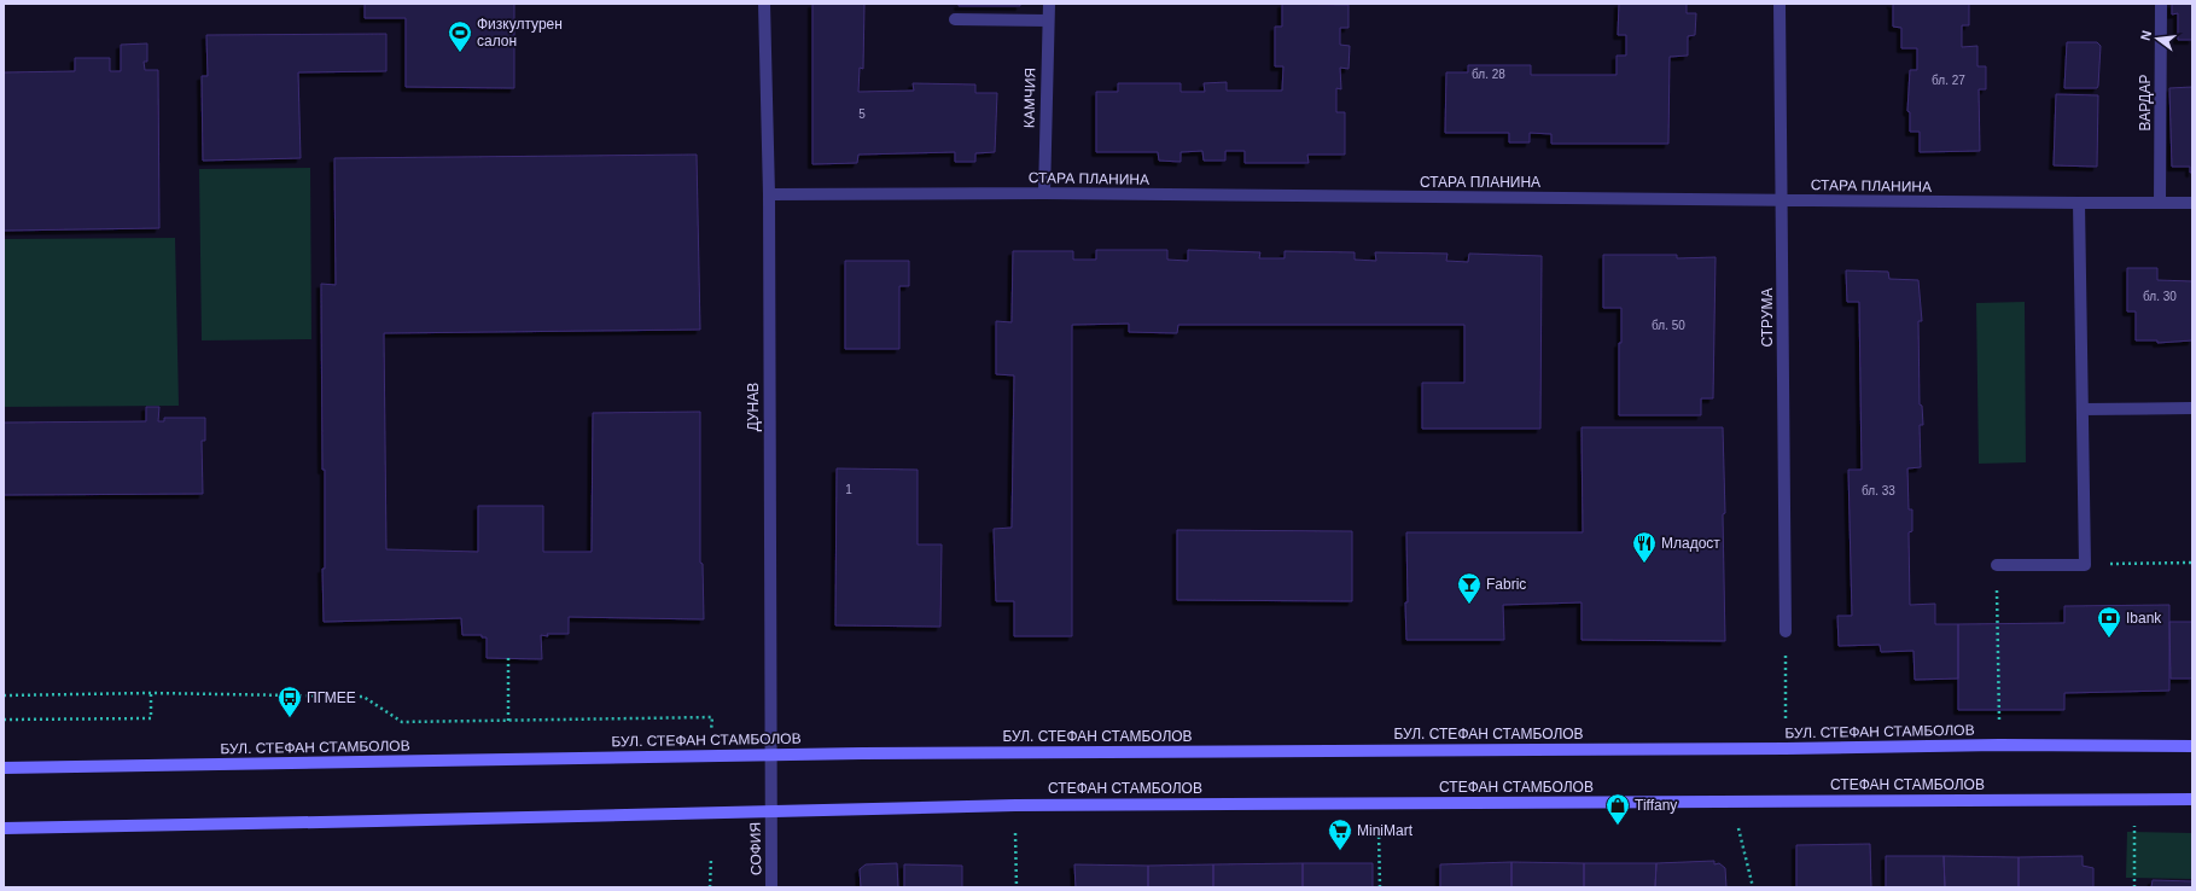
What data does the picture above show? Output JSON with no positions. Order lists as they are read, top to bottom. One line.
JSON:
{"streets":{"main road":["БУЛ. СТЕФАН СТАМБОЛОВ","СТЕФАН СТАМБОЛОВ"],"street":["КАМЧИЯ","ВАРДАР","СТАРА ПЛАНИНА","СТРУМА","ДУНАВ","СОФИЯ"]},"crossings":[["КАМЧИЯ","СТАРА ПЛАНИНА"],["ВАРДАР","СТАРА ПЛАНИНА"],["СТАРА ПЛАНИНА","СТРУМА"],["СТАРА ПЛАНИНА","ДУНАВ"],["ДУНАВ","БУЛ. СТЕФАН СТАМБОЛОВ"],["ДУНАВ","СОФИЯ"]],"places":{"sports":["Физкултурен салон"],"restaurant":["Младост"],"bar":["Fabric"],"bank":["Ibank"],"bus stop":["ПГМЕЕ"],"shop":["Tiffany"],"supermarket":["MiniMart"]},"house_numbers":["бл. 28","бл. 27","5","бл. 30","бл. 50","1","бл. 33"],"north":"left"}
